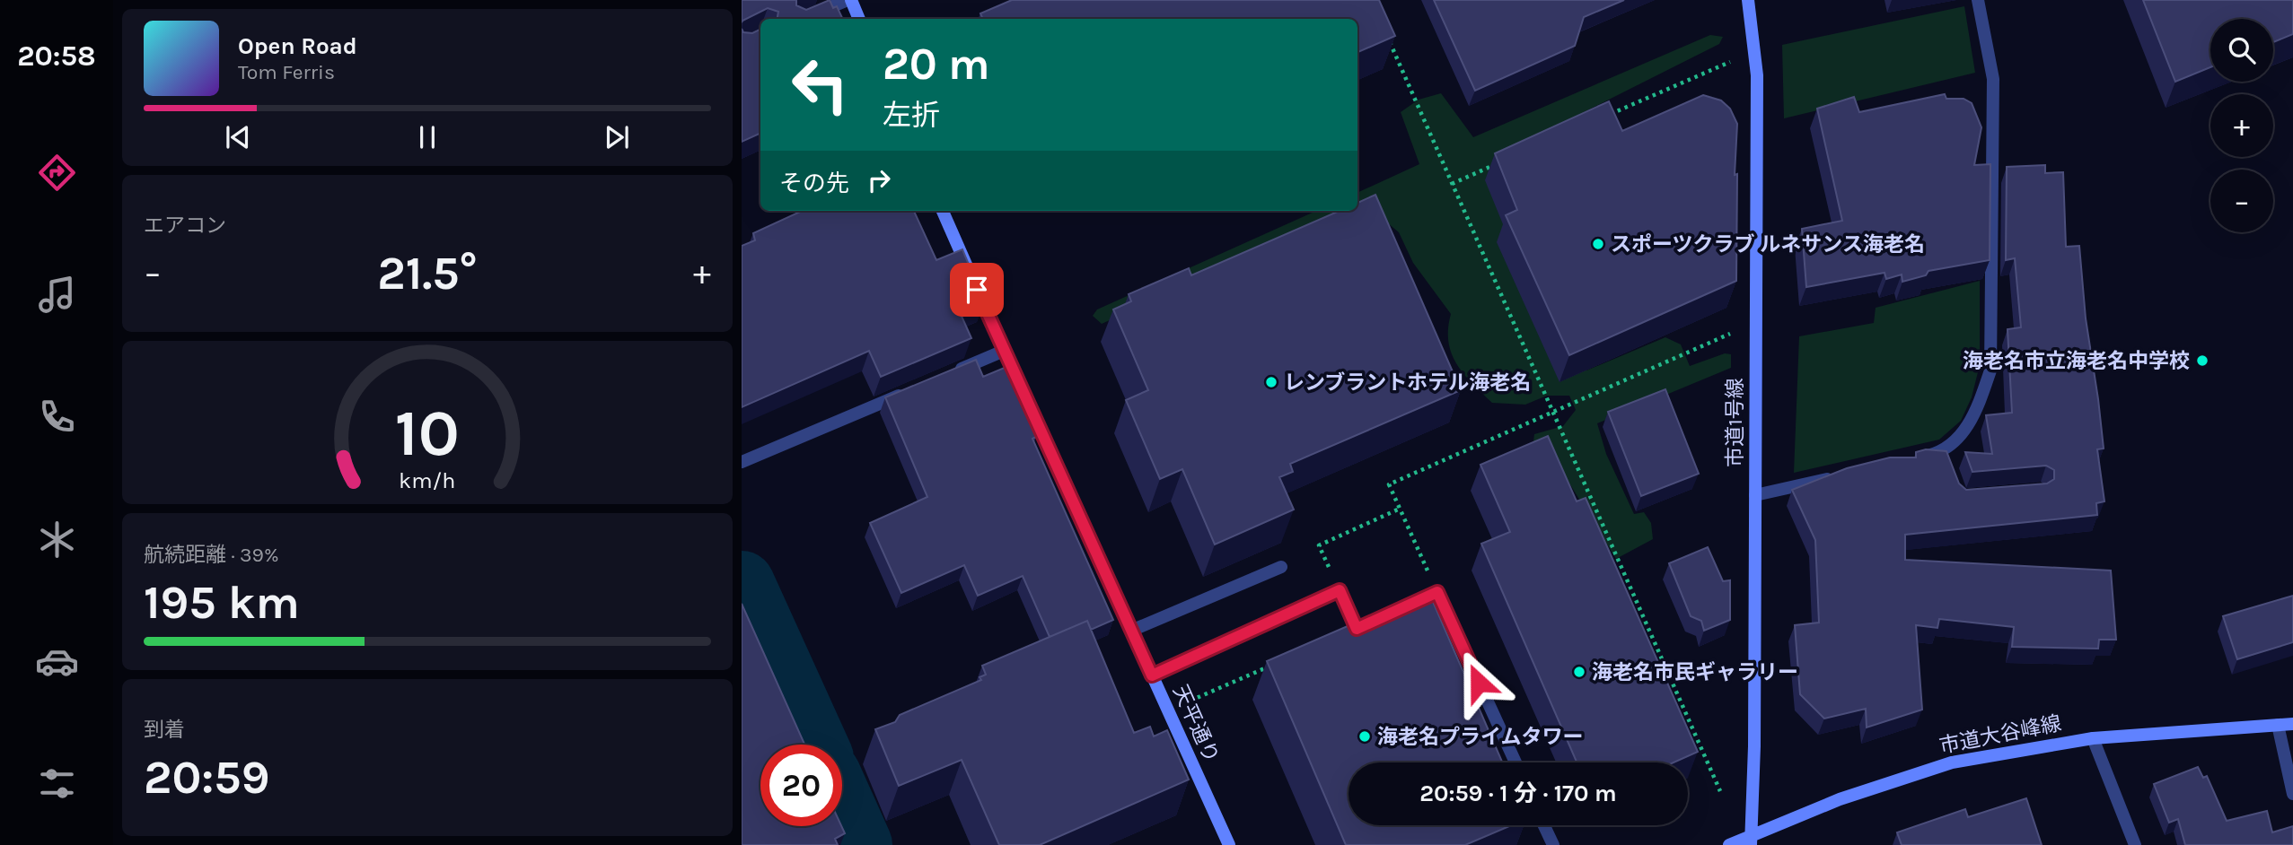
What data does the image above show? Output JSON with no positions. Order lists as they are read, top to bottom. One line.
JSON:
{"streets":{"street":["市道1号線","天平通り","市道大谷峰線"]},"crossings":[["市道1号線","市道大谷峰線"]],"places":["スポーツクラブ ルネサンス海老名","海老名市立海老名中学校","レンブラントホテル海老名","海老名市民ギャラリー","海老名プライムタワー"],"page":{"tabs":"20:58","map_buttons":["+","−"],"turn":["20 m","左折"],"song":["Open Road","Tom Ferris"],"then":"その先","tile":["エアコン",["航続距離 · 39%","195 km"],["到着","20:59"]],"heat":["−","21.5°","+"],"limit":"20","trip":"20:59 · 1 分 · 170 m","gauge":["10","km/h"]}}
